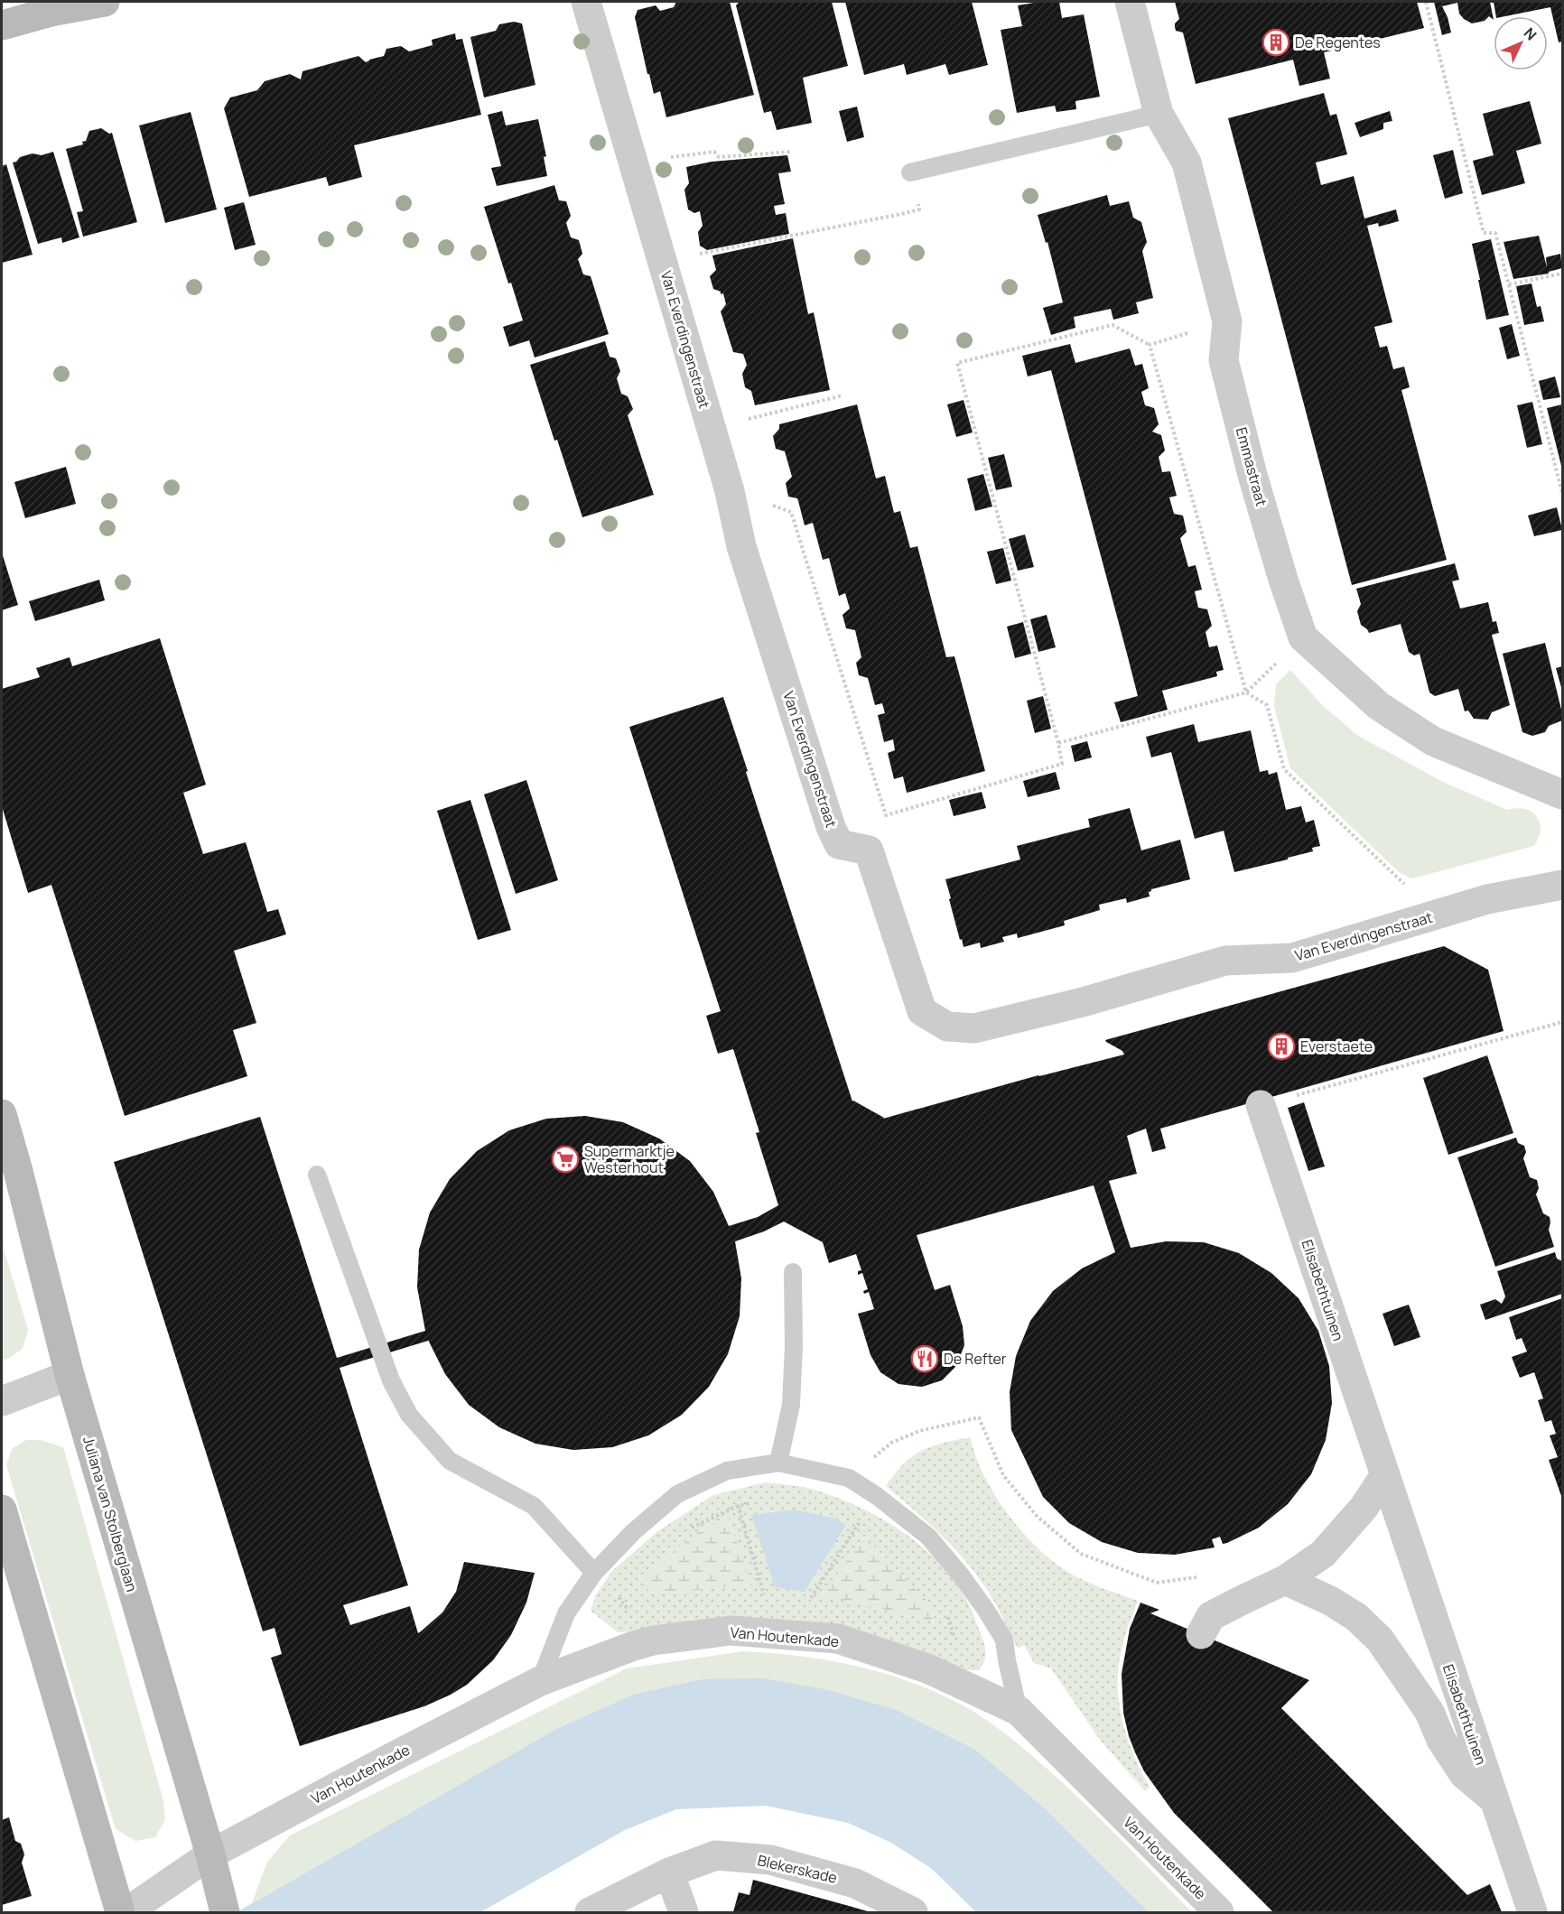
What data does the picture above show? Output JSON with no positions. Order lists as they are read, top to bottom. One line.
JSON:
{"streets":{"street":["Van Everdingenstraat","Emmastraat","Elisabethtuinen","Juliana van Stolberglaan","Van Houtenkade","Blekerskade"]},"crossings":[["Juliana van Stolberglaan","Van Houtenkade"]],"places":{"building":["De Regentes","Everstaete"],"supermarket":["Supermarktje Westerhout"],"restaurant":["De Refter"]},"north":"top right"}
